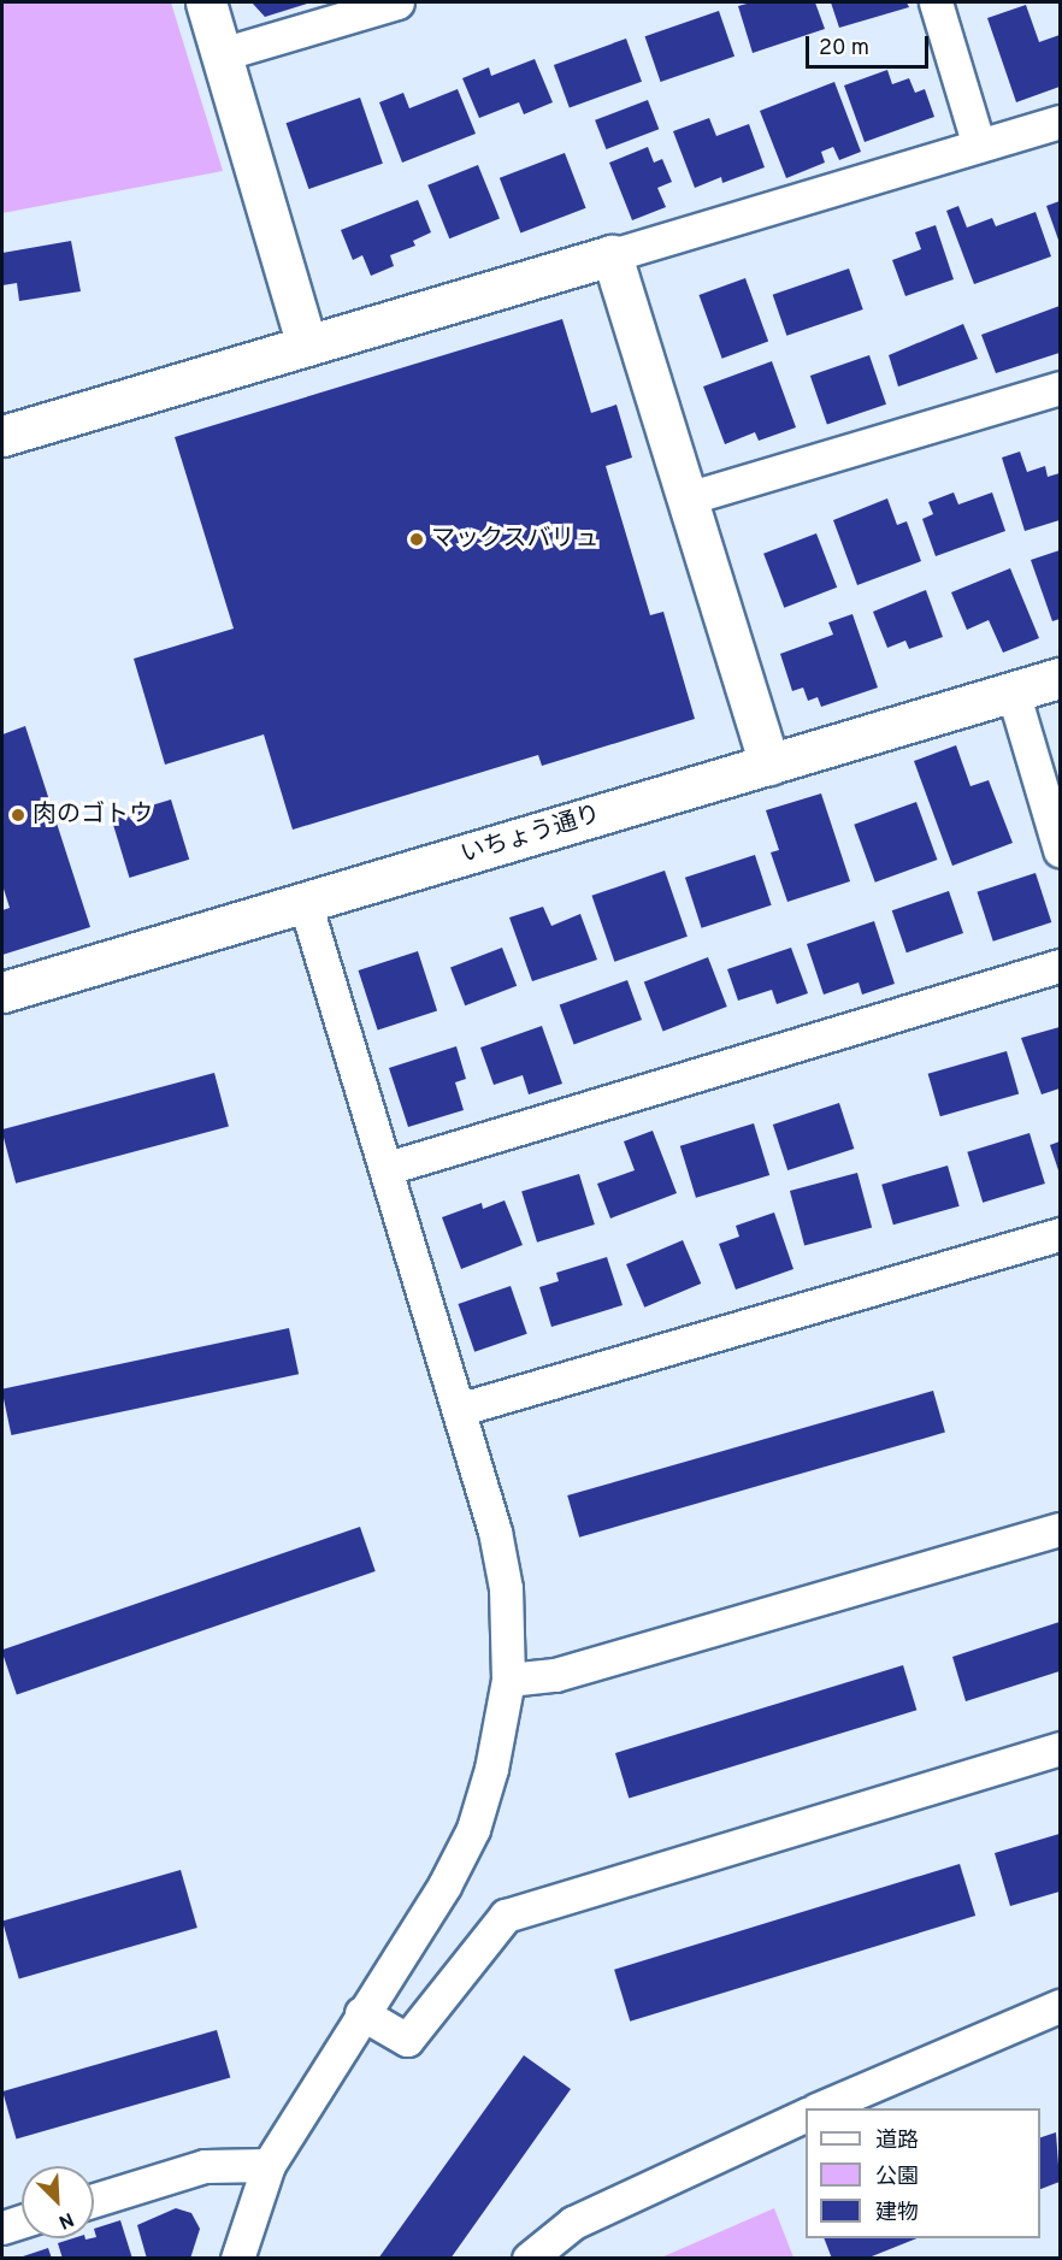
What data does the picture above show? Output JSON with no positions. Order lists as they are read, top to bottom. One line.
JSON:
{"streets":{"street":["いちょう通り"]},"places":["マックスバリュ","肉のゴトウ"],"legend":["道路","公園","建物"],"scale_bar":"20 m","north":"bottom right"}
